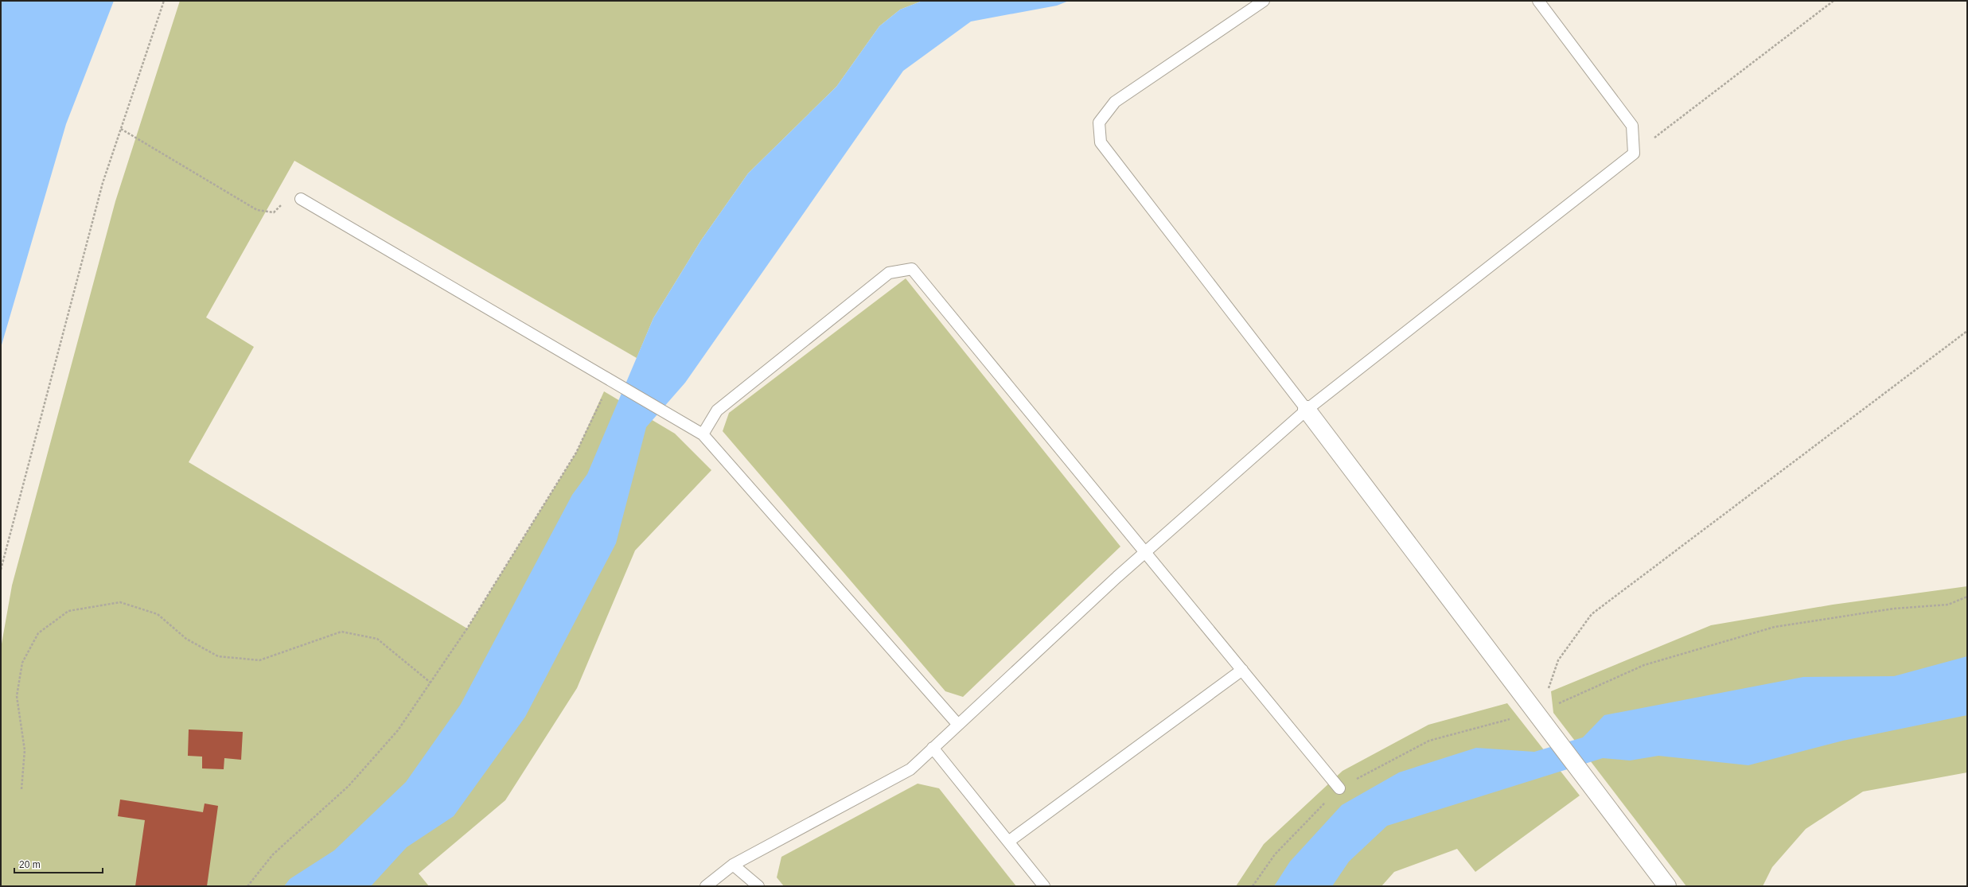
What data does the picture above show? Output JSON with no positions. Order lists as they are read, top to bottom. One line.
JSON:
{"scale_bar":"20 m"}
